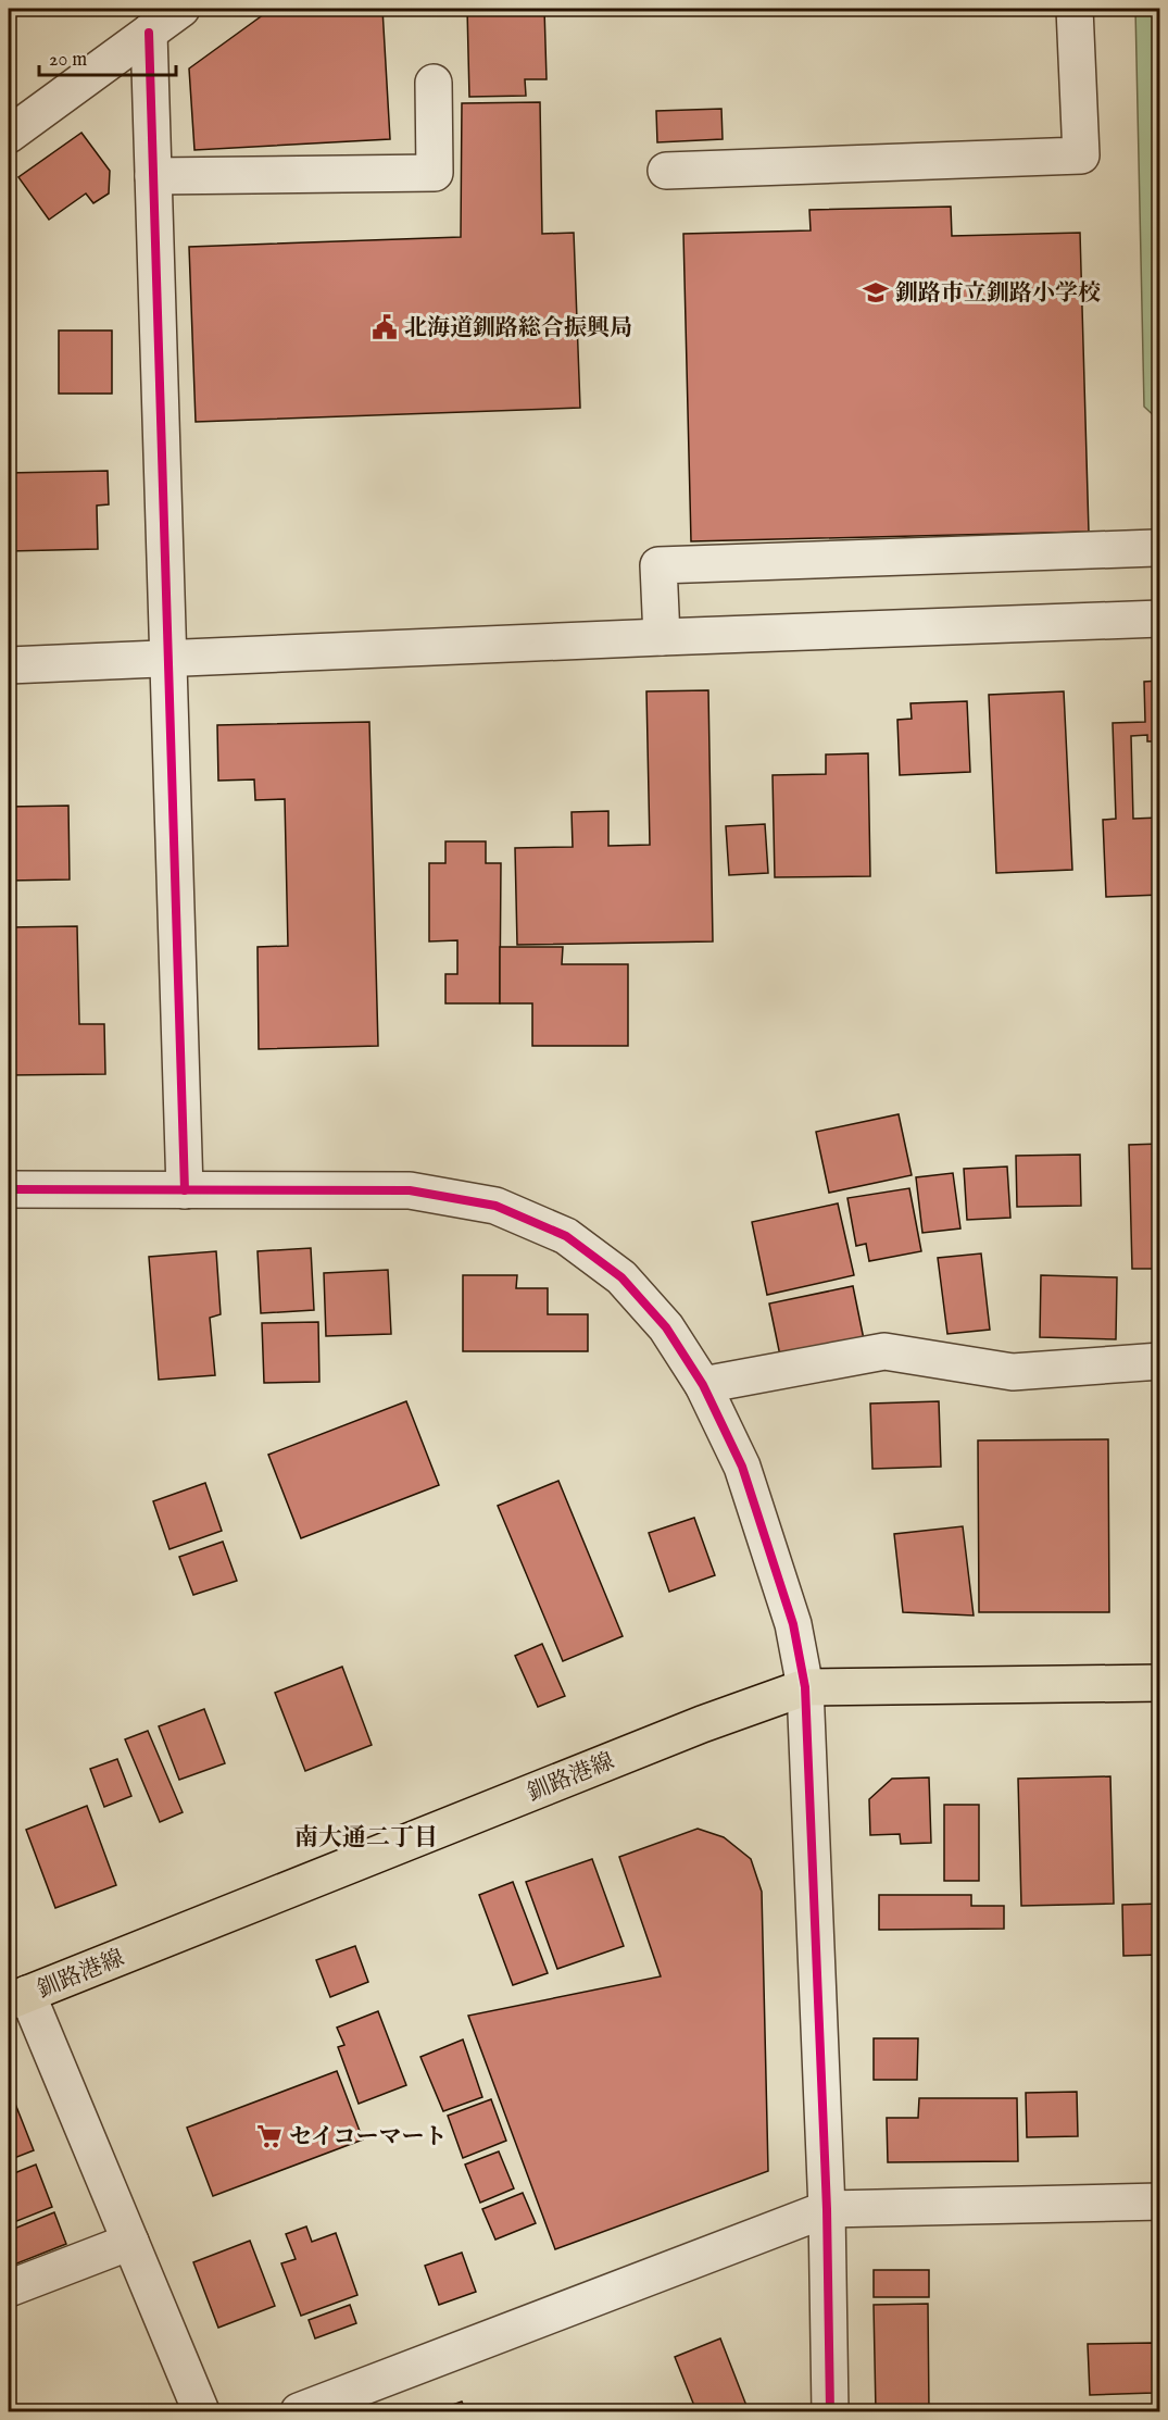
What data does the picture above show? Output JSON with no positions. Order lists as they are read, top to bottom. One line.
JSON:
{"streets":{"main road":["釧路港線"]},"districts":["南大通二丁目"],"places":{"school or university":["釧路市立釧路小学校"],"public building":["北海道釧路総合振興局"],"supermarket":["セイコーマート"]},"scale_bar":"20 m"}
